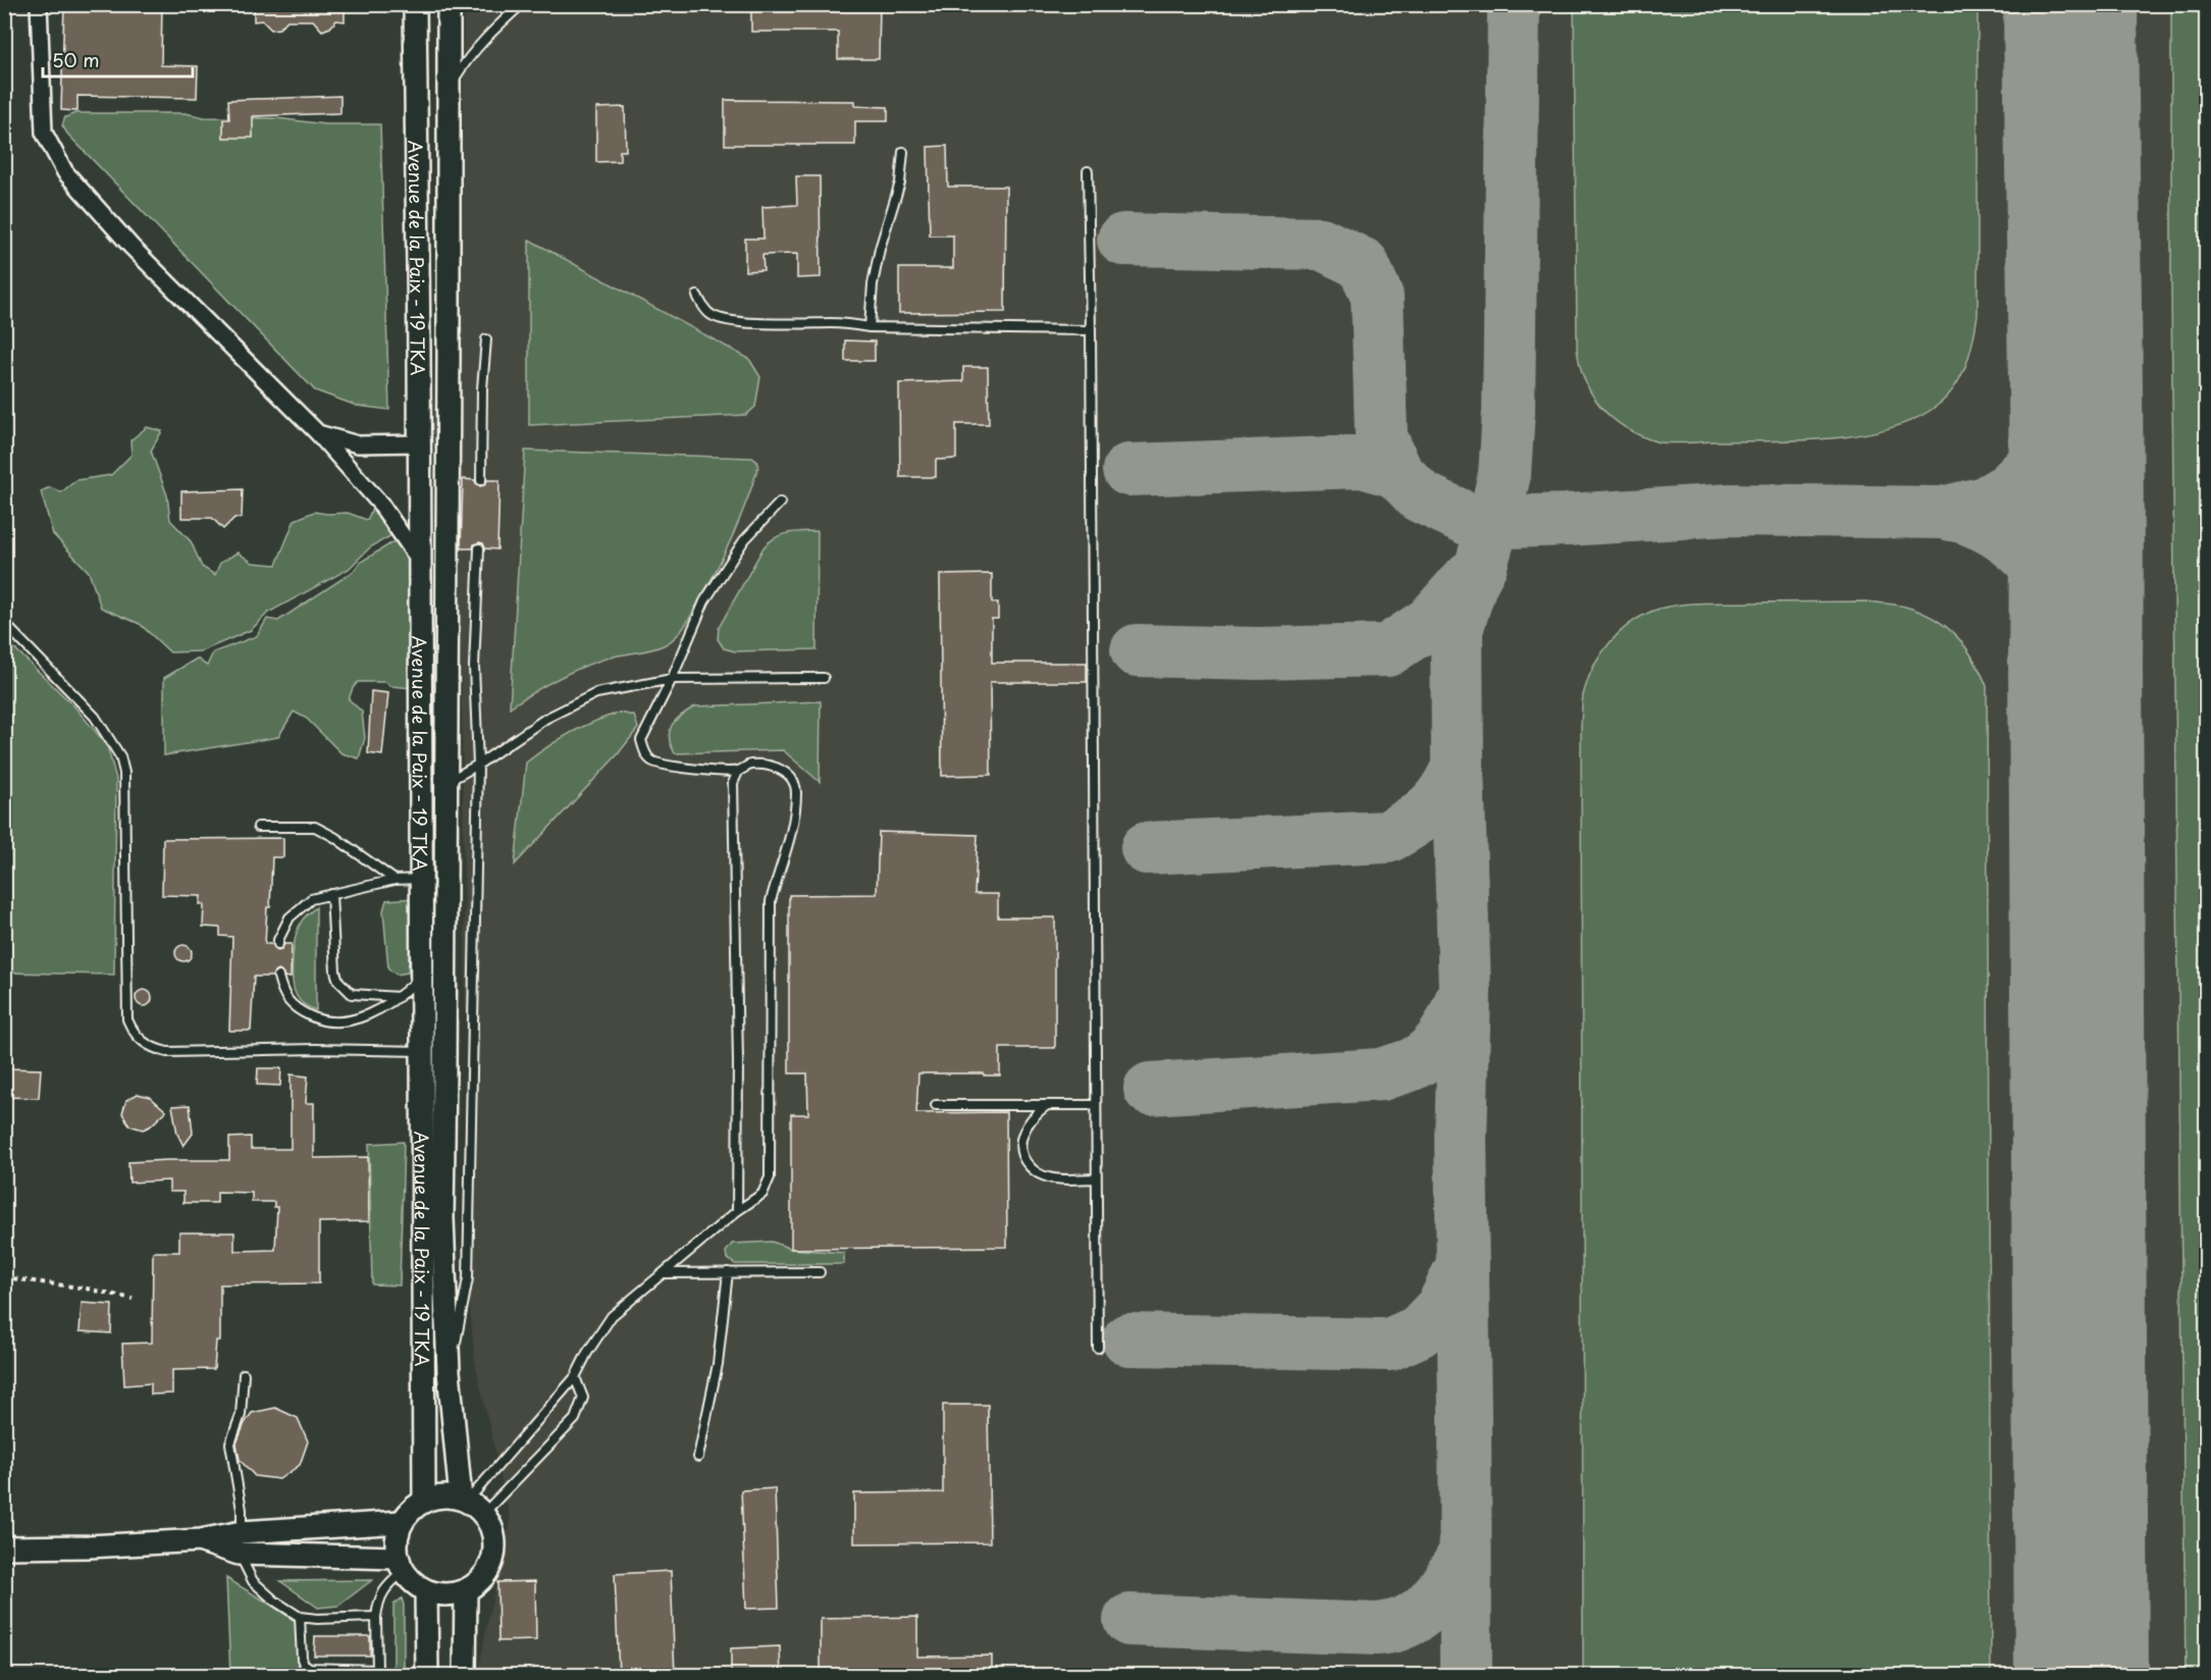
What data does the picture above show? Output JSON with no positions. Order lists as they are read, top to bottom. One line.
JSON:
{"streets":{"main road":["Avenue de la Paix - 19 TKA"]},"scale_bar":"50 m"}
